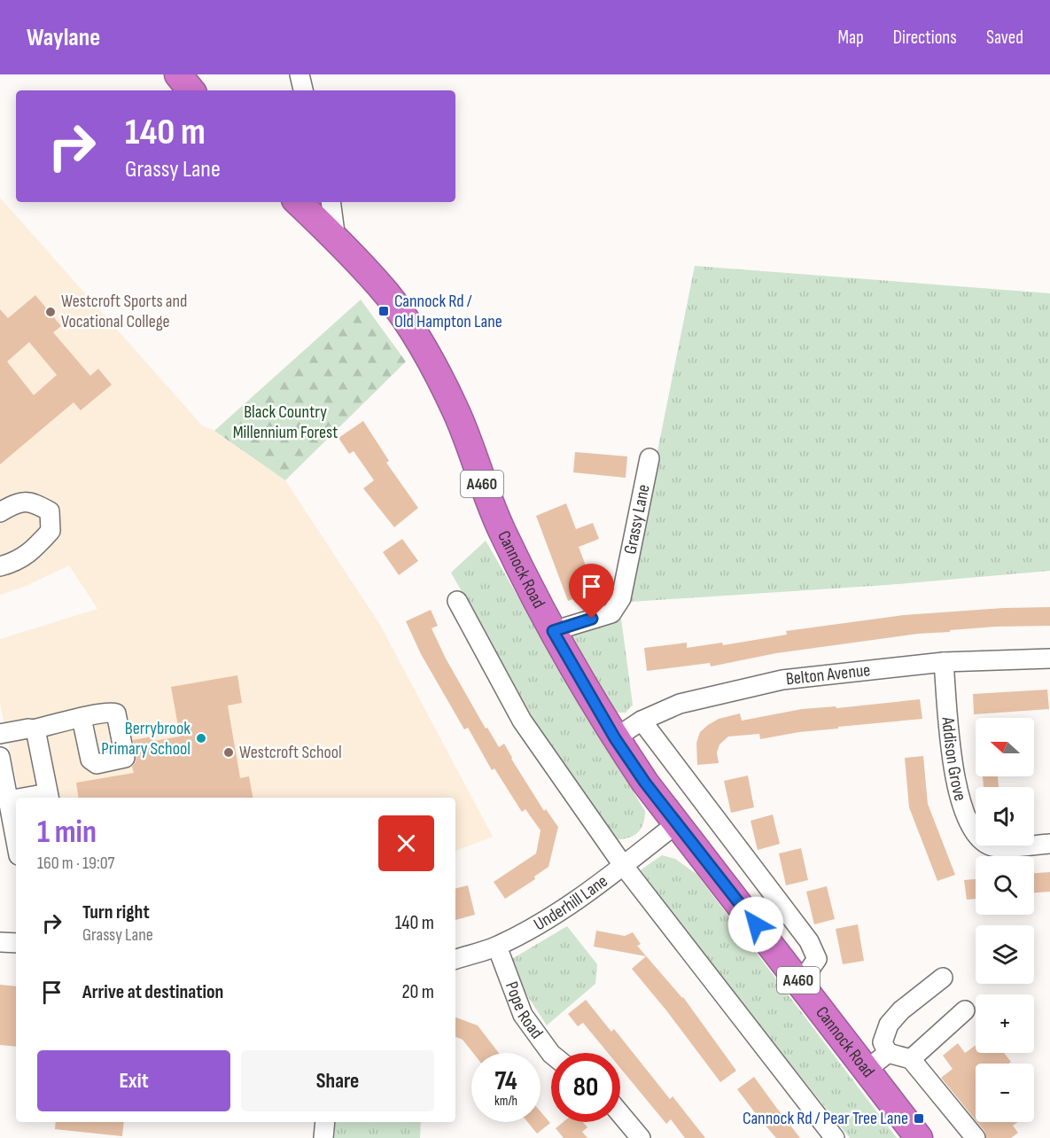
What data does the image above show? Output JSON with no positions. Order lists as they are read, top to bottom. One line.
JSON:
{"streets":{"highway":["A460","Cannock Road"],"street":["Grassy Lane","Belton Avenue","Addison Grove","Underhill Lane","Pope Road"]},"crossings":[["Grassy Lane","Cannock Road"],["Cannock Road","Belton Avenue"],["Cannock Road","Underhill Lane"],["Belton Avenue","Addison Grove"],["Underhill Lane","Pope Road"]],"parks":["Black Country Millennium Forest"],"places":{"transit":["Cannock Rd / Old Hampton Lane","Cannock Rd / Pear Tree Lane"],"other":["Westcroft Sports and Vocational College","Berrybrook Primary School","Westcroft School"]},"north":"left","page":{"header":"Waylane","nav":["Map","Directions","Saved"],"turn":["140 m","Grassy Lane"],"map_buttons":["+","−"],"heading":["1 min","160 m · 19:07"],"list":[{"name":"Turn right","note":"Grassy Lane","value":"140 m"},{"name":"Arrive at destination","value":"20 m"}],"buttons":["Exit","Share"],"speed":"74 km/h","limit":"80"}}
